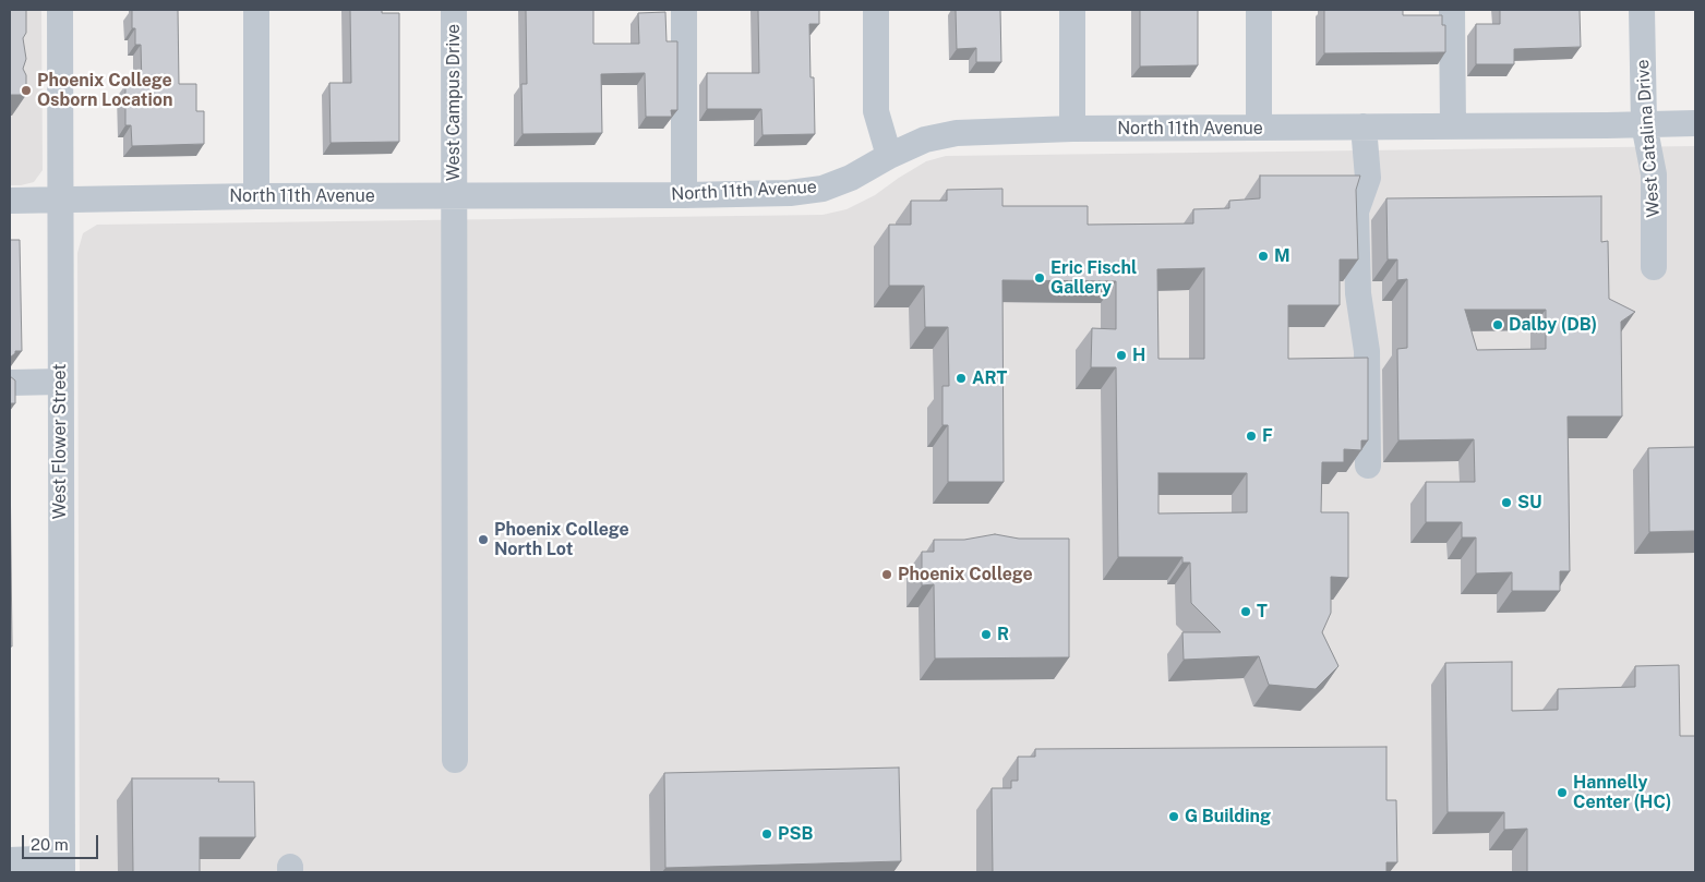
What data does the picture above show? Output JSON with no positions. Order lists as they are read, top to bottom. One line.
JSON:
{"streets":{"street":["West Campus Drive","North 11th Avenue","West Catalina Drive","West Flower Street"]},"crossings":[["West Campus Drive","North 11th Avenue"],["North 11th Avenue","West Catalina Drive"],["North 11th Avenue","West Flower Street"]],"places":["Phoenix College Osborn Location","M","Eric Fischl Gallery","Dalby (DB)","H","ART","F","SU","Phoenix College North Lot","Phoenix College","T","R","Hannelly Center (HC)","G Building","PSB"],"scale_bar":"20 m"}
